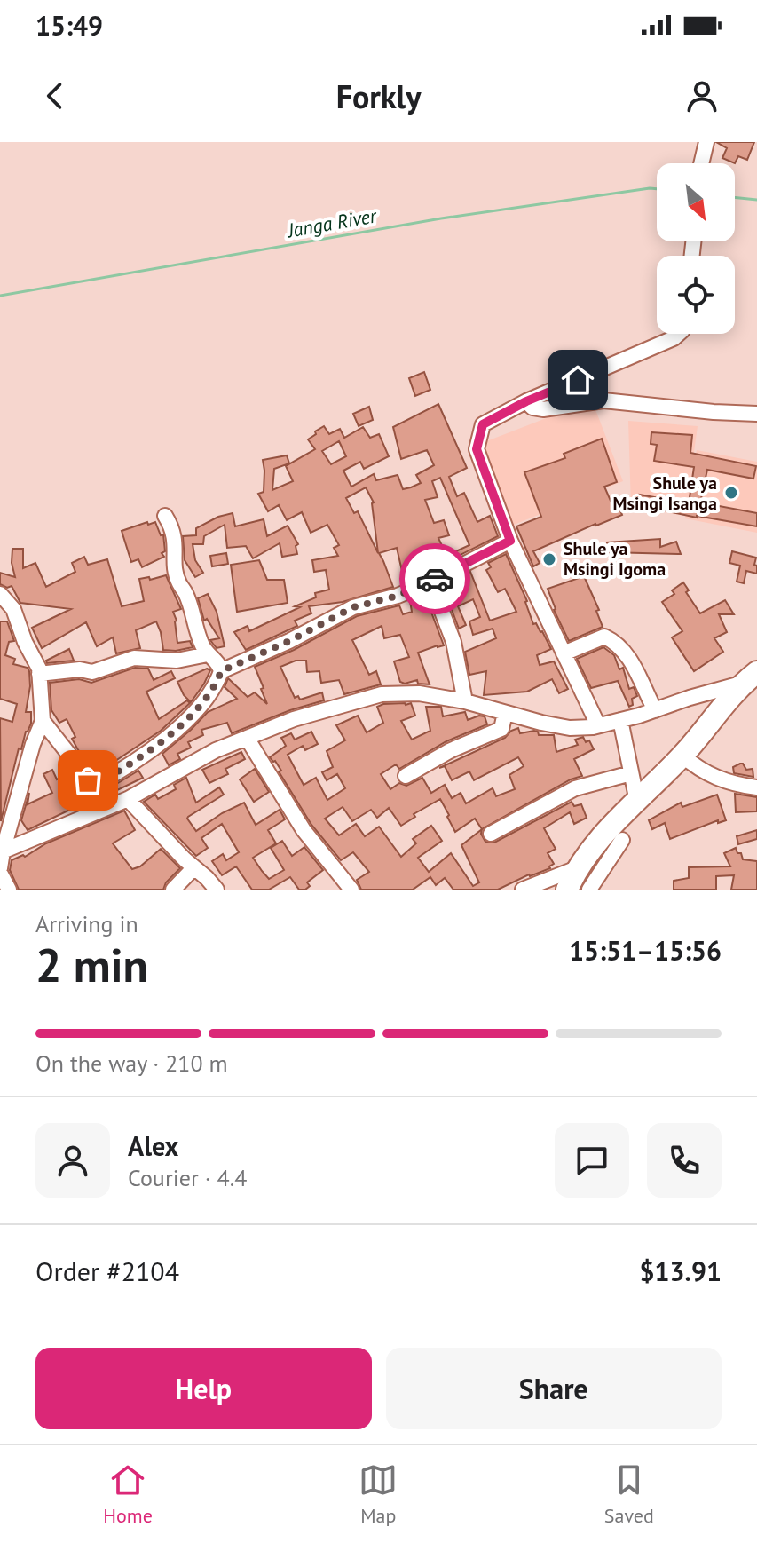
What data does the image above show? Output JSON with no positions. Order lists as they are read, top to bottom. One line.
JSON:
{"water":["Janga River"],"places":["Shule ya Msingi Isanga","Shule ya Msingi Igoma"],"north":"bottom right","page":{"status":"15:49","header":"Forkly","heading":["2 min","Arriving in","15:51–15:56"],"panel":["Alex","Courier · 4.4","Order #2104","$13.91"],"bar":"On the way · 210 m","buttons":["Help","Share"],"tabs":["Home","Map","Saved"]}}
